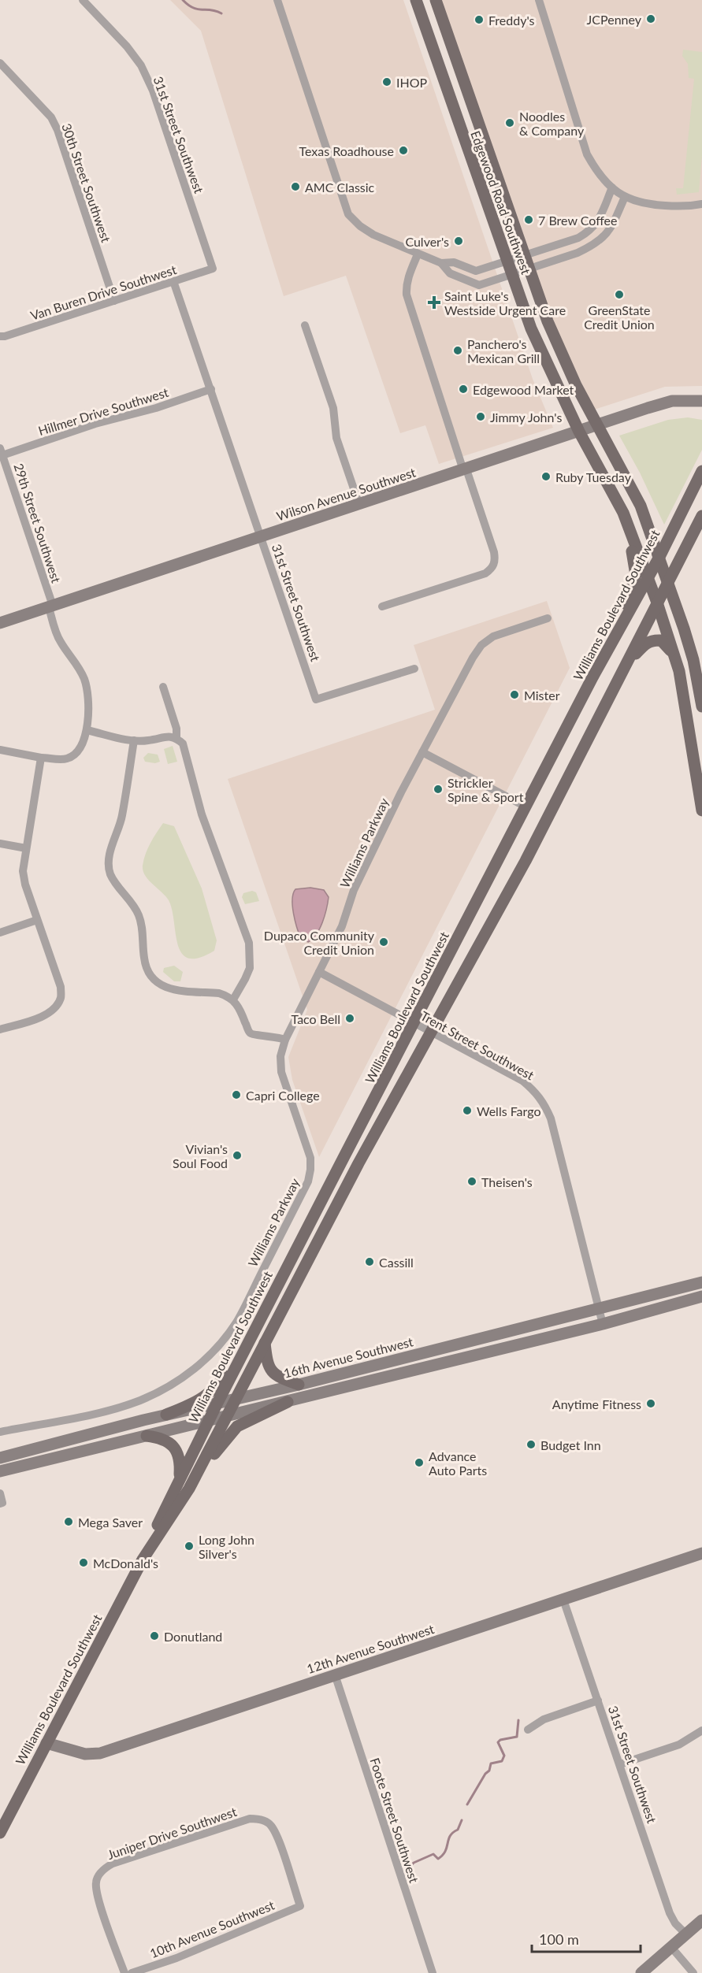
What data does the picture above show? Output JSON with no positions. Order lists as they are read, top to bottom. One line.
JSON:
{"streets":{"main road":["Edgewood Road Southwest","Wilson Avenue Southwest","Williams Boulevard Southwest","16th Avenue Southwest","12th Avenue Southwest"],"street":["31st Street Southwest","30th Street Southwest","Van Buren Drive Southwest","Hillmer Drive Southwest","29th Street Southwest","Williams Parkway","Trent Street Southwest","Foote Street Southwest","Juniper Drive Southwest","10th Avenue Southwest"]},"crossings":[["31st Street Southwest","Van Buren Drive Southwest"],["31st Street Southwest","Hillmer Drive Southwest"],["31st Street Southwest","Wilson Avenue Southwest"],["31st Street Southwest","12th Avenue Southwest"],["30th Street Southwest","Van Buren Drive Southwest"],["Edgewood Road Southwest","Wilson Avenue Southwest"],["Edgewood Road Southwest","Williams Boulevard Southwest"],["Hillmer Drive Southwest","29th Street Southwest"],["Wilson Avenue Southwest","29th Street Southwest"],["Williams Boulevard Southwest","Trent Street Southwest"],["Williams Boulevard Southwest","16th Avenue Southwest"],["Williams Boulevard Southwest","12th Avenue Southwest"],["Williams Parkway","Trent Street Southwest"],["Trent Street Southwest","16th Avenue Southwest"],["12th Avenue Southwest","Foote Street Southwest"],["Juniper Drive Southwest","10th Avenue Southwest"]],"places":{"other":["JCPenney","Freddy's","IHOP","Noodles & Company","Texas Roadhouse","AMC Classic","7 Brew Coffee","Culver's","GreenState Credit Union","Panchero's Mexican Grill","Edgewood Market","Jimmy John's","Ruby Tuesday","Mister","Strickler Spine & Sport","Dupaco Community Credit Union","Taco Bell","Capri College","Wells Fargo","Vivian's Soul Food","Theisen's","Cassill","Anytime Fitness","Budget Inn","Advance Auto Parts","Mega Saver","Long John Silver's","McDonald's","Donutland"],"health":["Saint Luke's Westside Urgent Care"]},"scale_bar":"100 m"}
